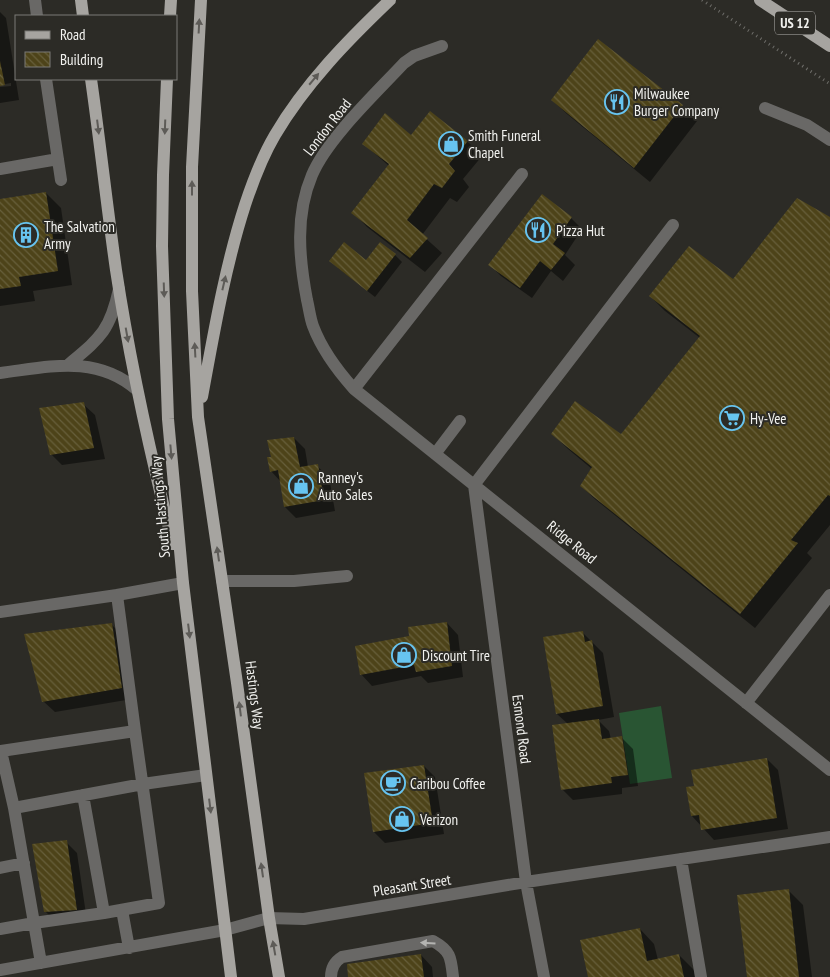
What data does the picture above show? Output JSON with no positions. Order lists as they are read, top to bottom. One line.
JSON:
{"streets":{"main road":["US 12","South Hastings Way","Hastings Way"],"street":["London Road","Ridge Road","Esmond Road","Pleasant Street"]},"crossings":[["London Road","Ridge Road"],["South Hastings Way","Pleasant Street"],["Ridge Road","Esmond Road"],["Hastings Way","Pleasant Street"],["Esmond Road","Pleasant Street"]],"places":{"restaurant":["Milwaukee Burger Company","Pizza Hut"],"shop":["Smith Funeral Chapel","Ranney's Auto Sales","Discount Tire","Verizon"],"building":["The Salvation Army"],"supermarket":["Hy-Vee"],"cafe":["Caribou Coffee"]},"legend":["Road","Building"]}
